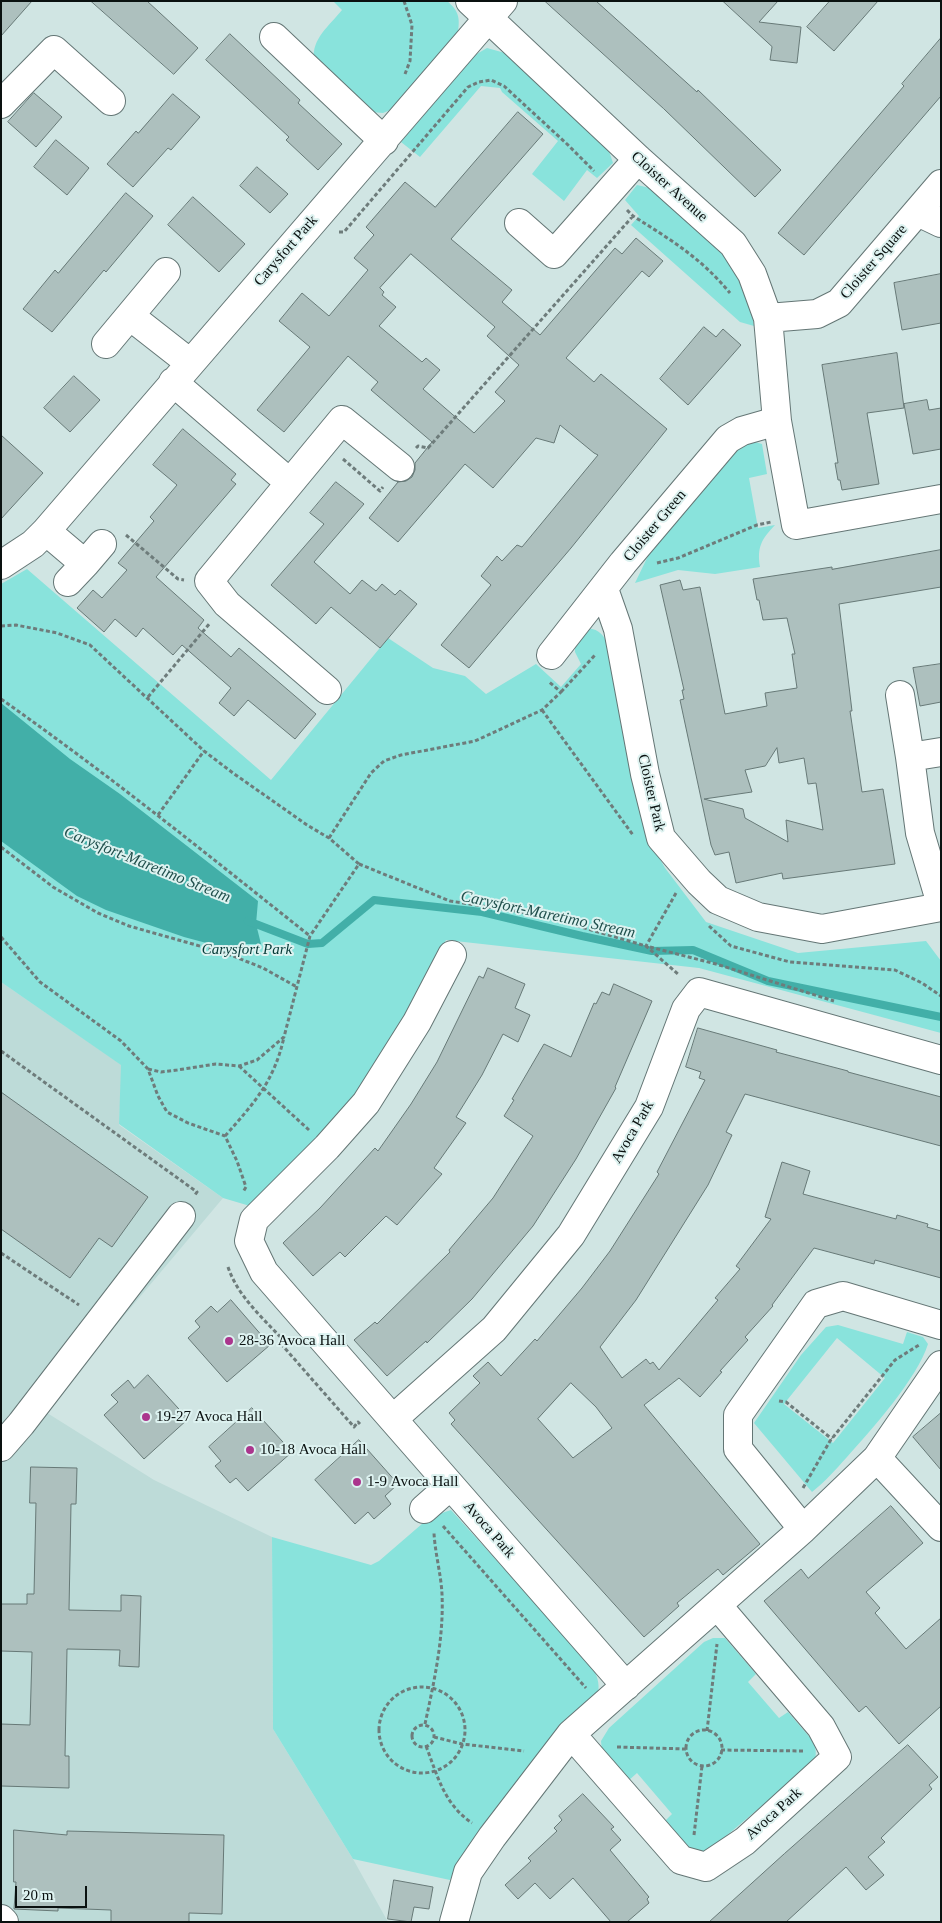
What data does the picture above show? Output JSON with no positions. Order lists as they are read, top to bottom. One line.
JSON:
{"streets":{"street":["Cloister Avenue","Carysfort Park","Cloister Square","Cloister Green","Cloister Park","Avoca Park"]},"crossings":[["Cloister Avenue","Carysfort Park"],["Cloister Avenue","Cloister Square"],["Cloister Avenue","Cloister Green"],["Cloister Green","Cloister Park"]],"water":["Carysfort-Maretimo Stream"],"parks":["Carysfort Park"],"places":["28-36 Avoca Hall","19-27 Avoca Hall","10-18 Avoca Hall","1-9 Avoca Hall"],"scale_bar":"20 m"}
